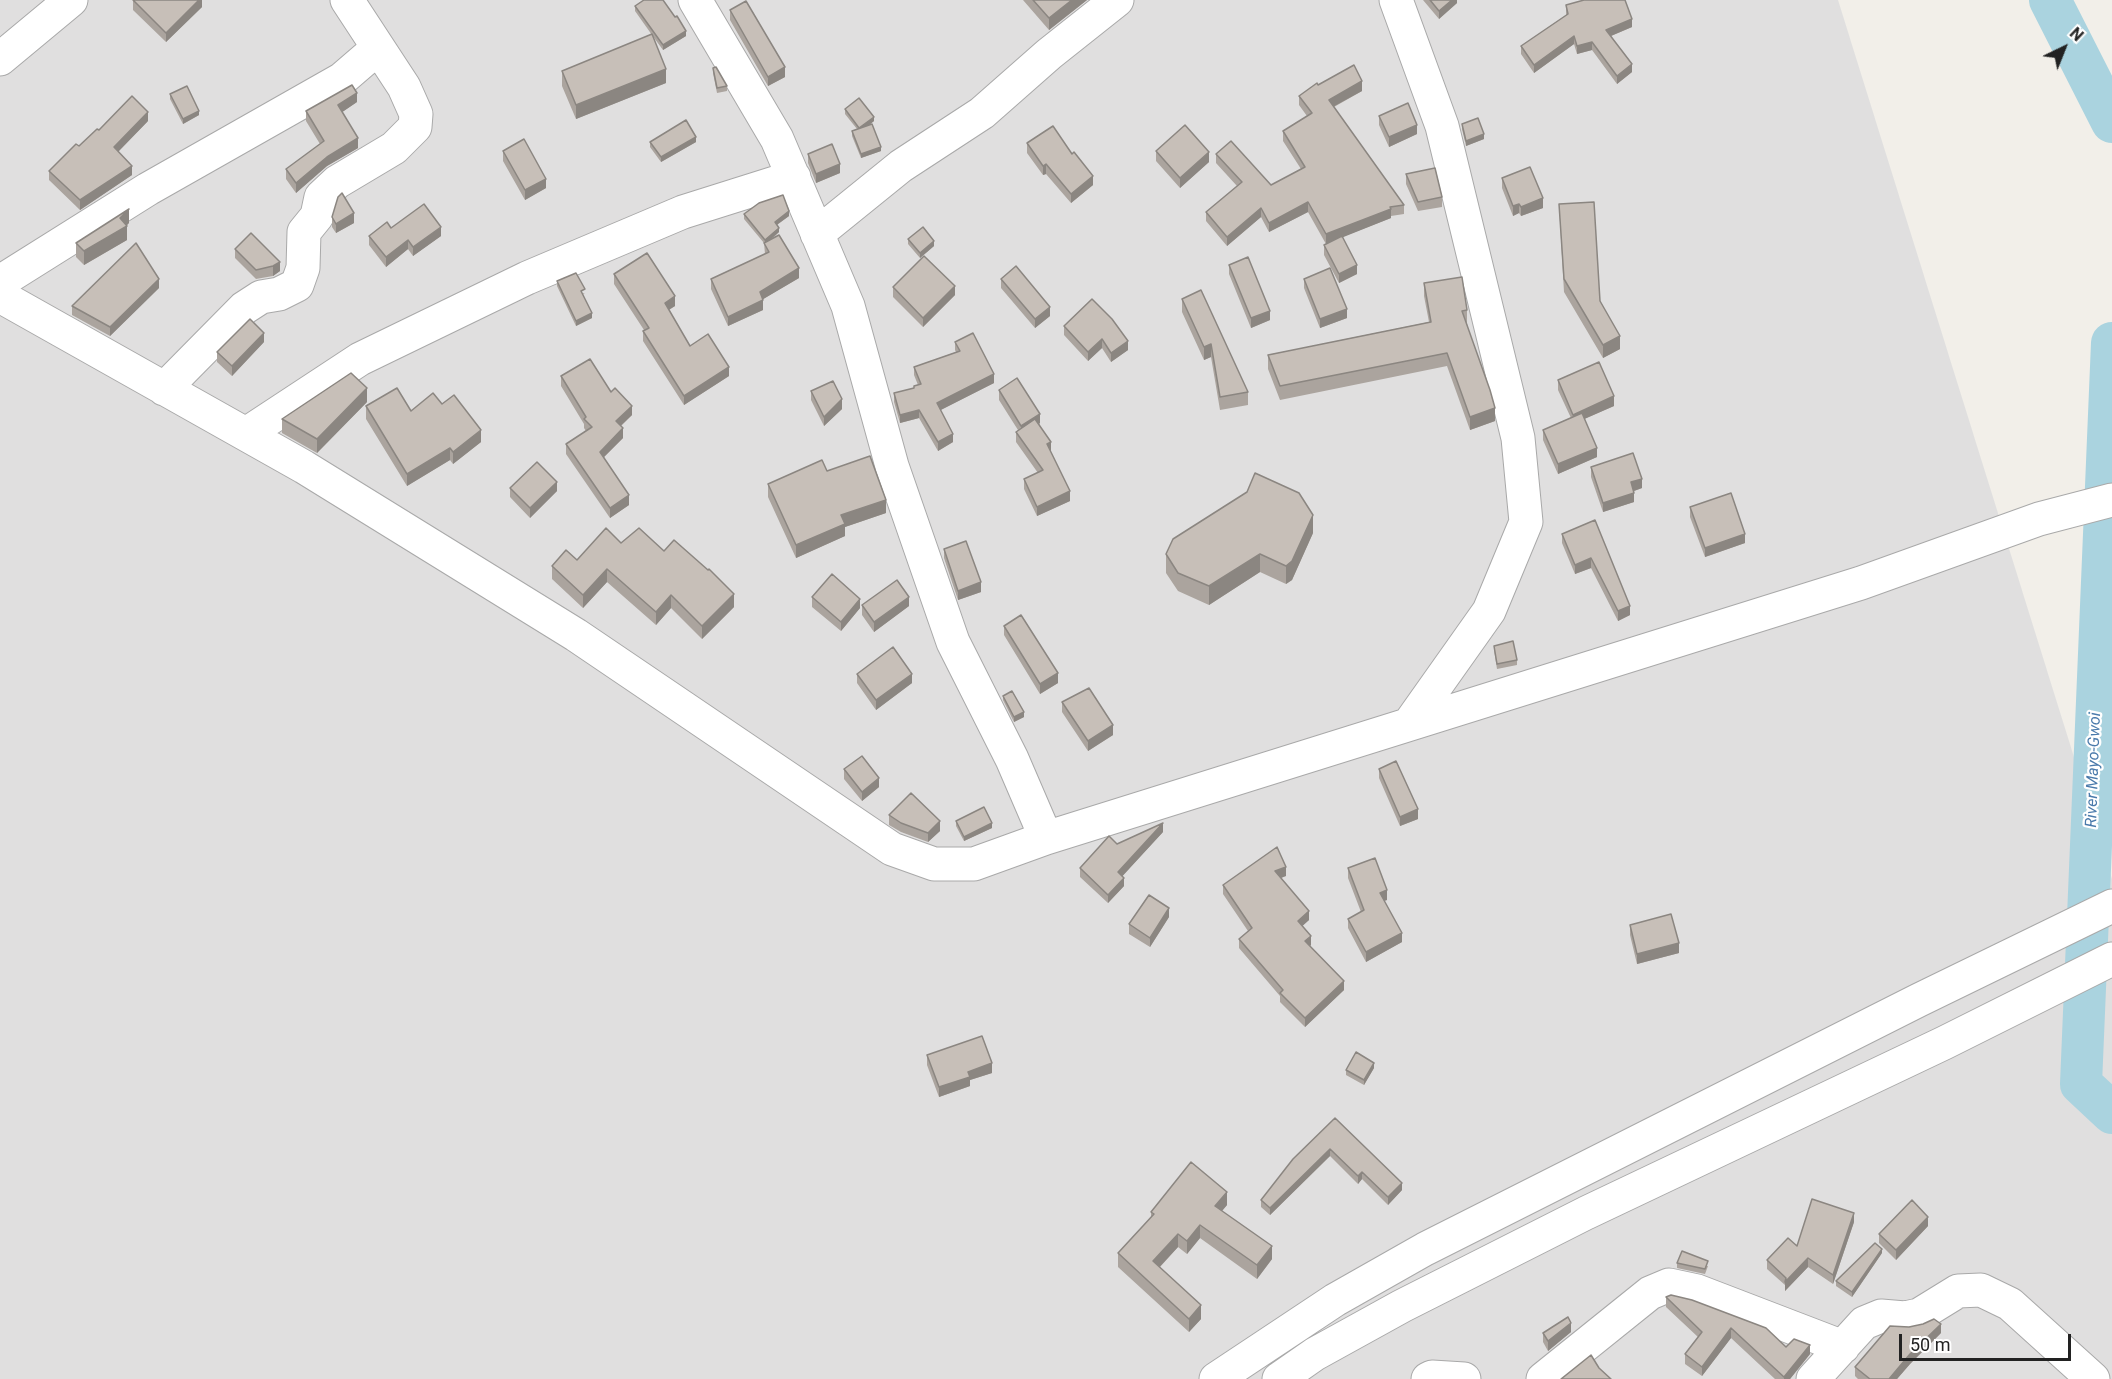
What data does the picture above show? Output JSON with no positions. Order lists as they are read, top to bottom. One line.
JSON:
{"water":["River Mayo-Gwoi"],"scale_bar":"50 m","north":"top right"}
